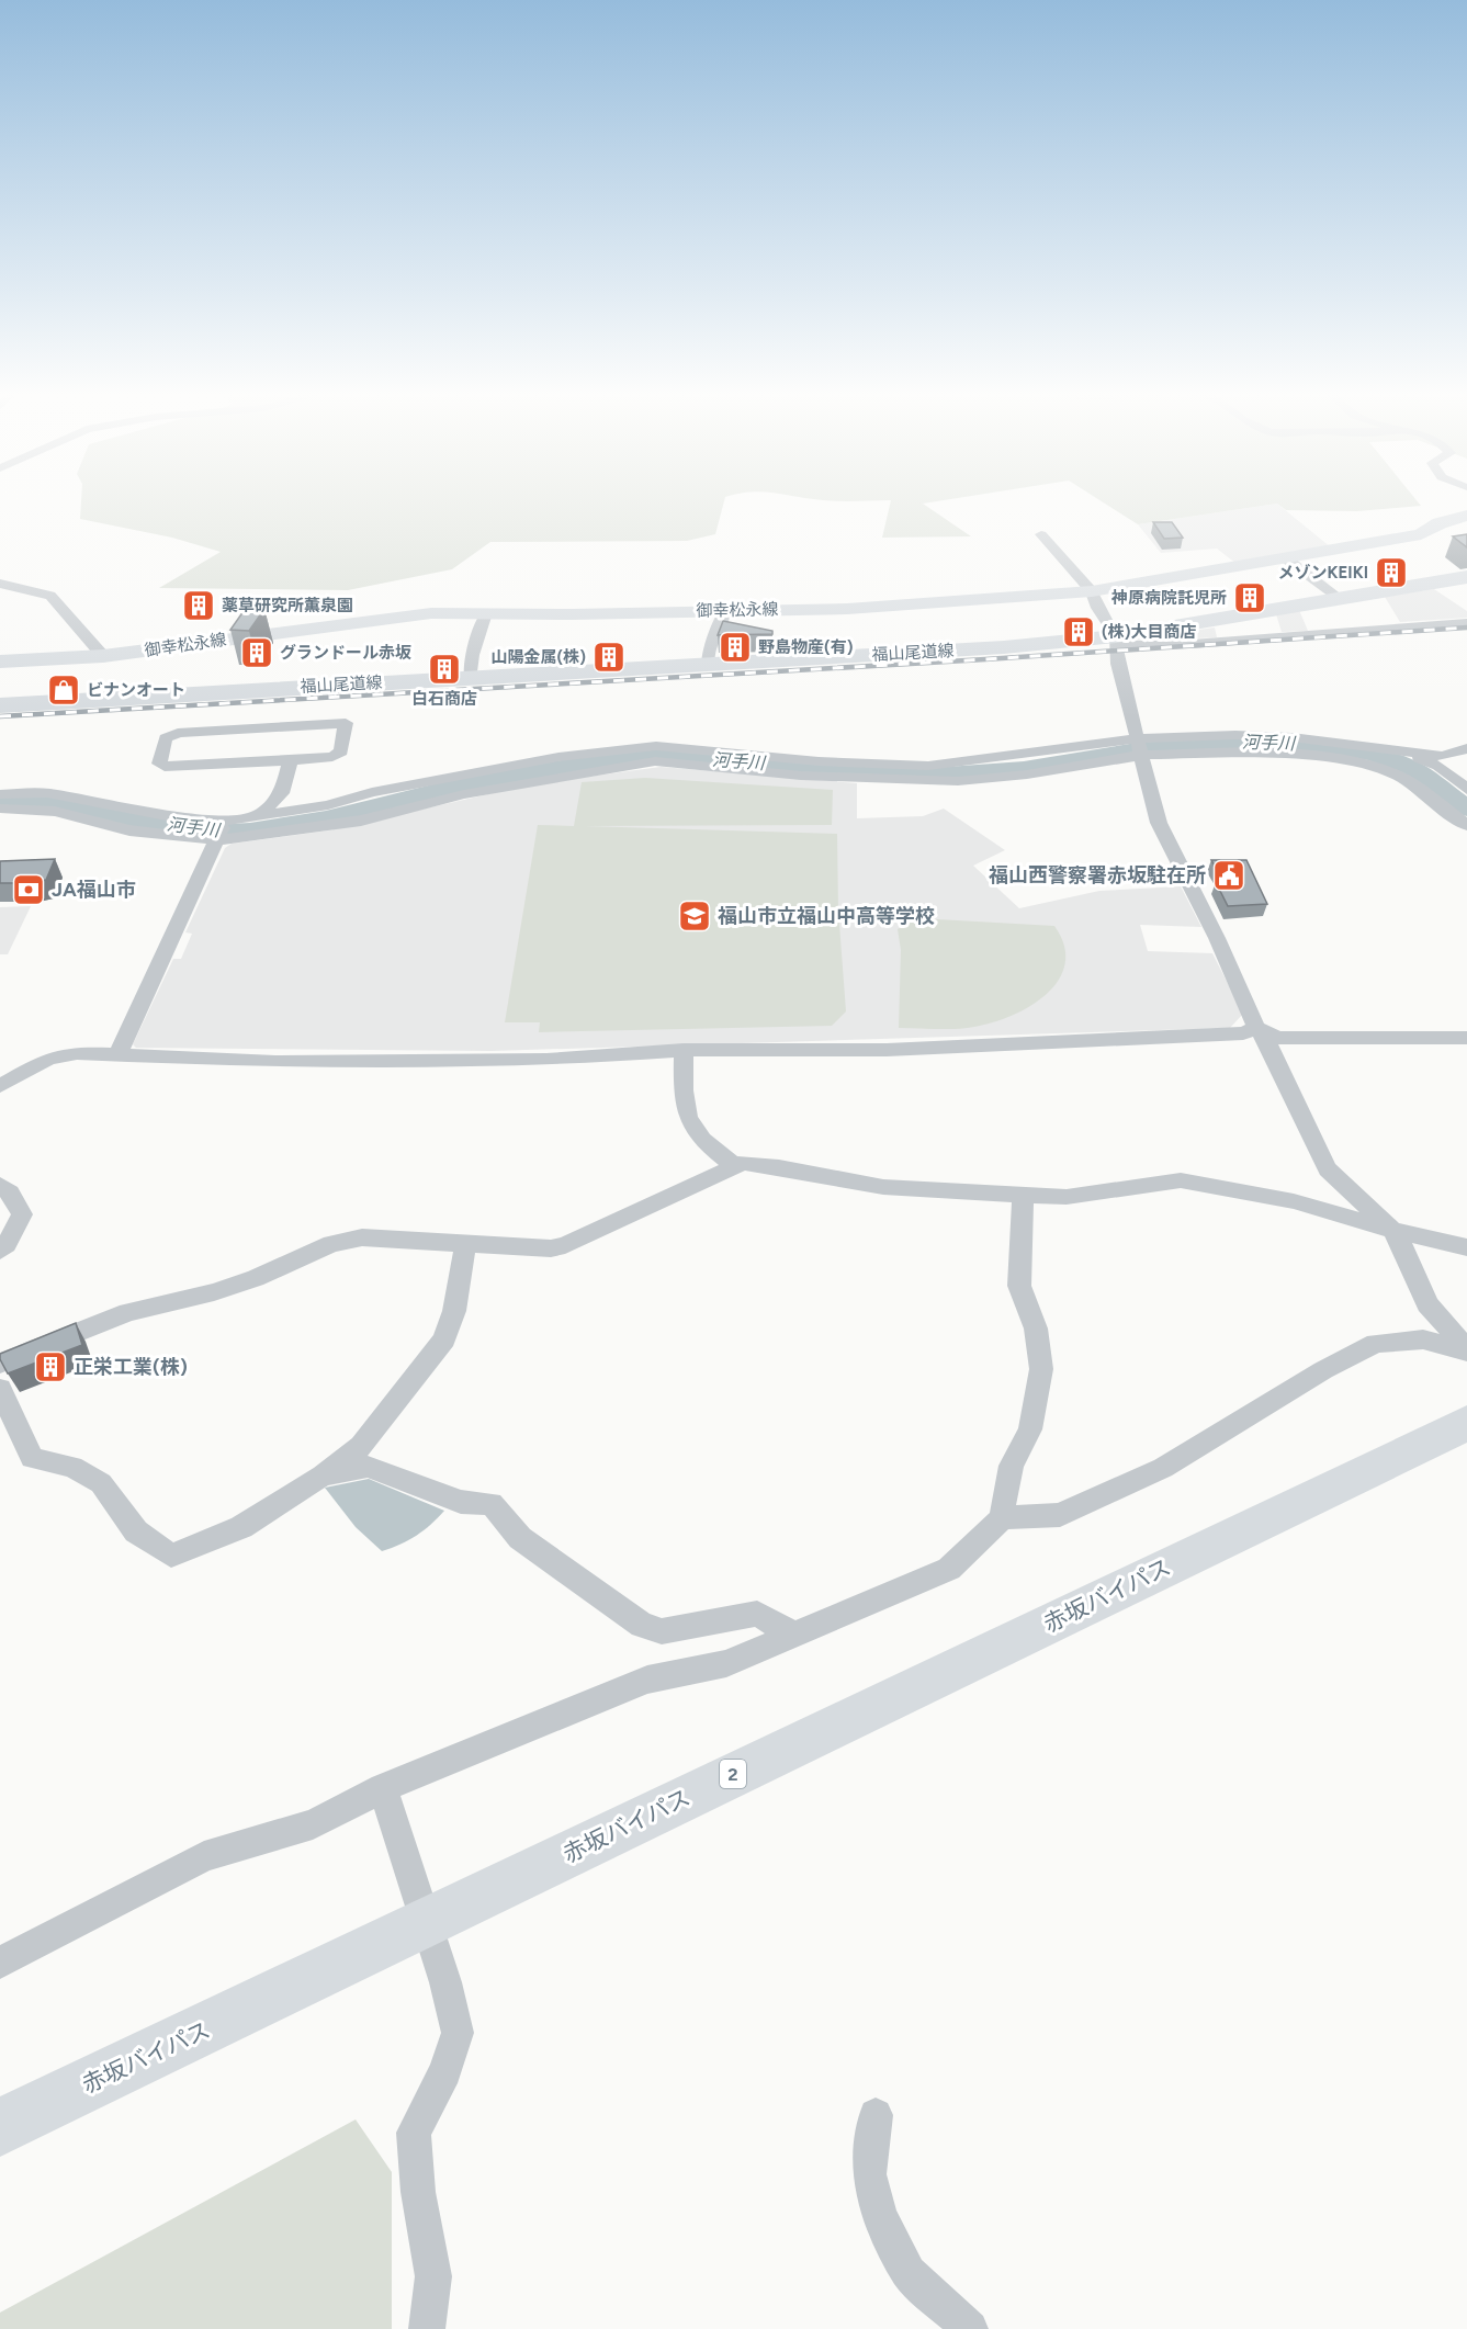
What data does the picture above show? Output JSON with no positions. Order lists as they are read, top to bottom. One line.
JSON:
{"streets":{"highway":["赤坂バイパス","2"],"main road":["御幸松永線","福山尾道線"]},"water":["河手川"],"places":{"building":["メゾンKEIKI","神原病院託児所","薬草研究所薫泉園","(株)大目商店","野島物産(有)","グランドール赤坂","山陽金属(株)","白石商店","正栄工業(株)"],"shop":["ビナンオート"],"public building":["福山西警察署赤坂駐在所"],"bank":["JA福山市"],"school or university":["福山市立福山中高等学校"]}}
